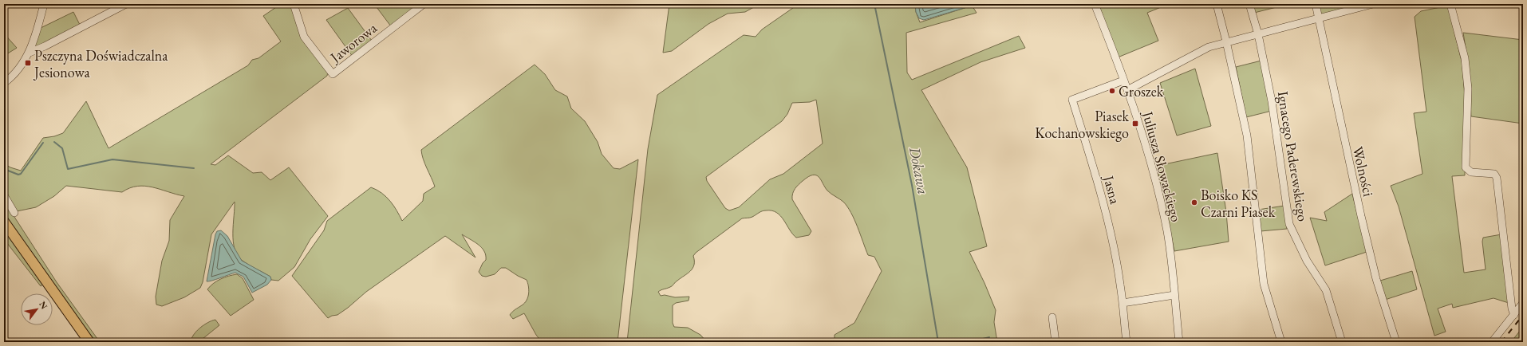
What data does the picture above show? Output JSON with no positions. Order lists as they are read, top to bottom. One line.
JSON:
{"streets":{"street":["Jaworowa","Ignacego Paderewskiego","Juliusza Słowackiego","Wolności","Jasna"]},"crossings":[["Juliusza Słowackiego","Jasna"]],"water":["Dokawa"],"places":{"transit":["Pszczyna Doświadczalna Jesionowa","Piasek Kochanowskiego"],"other":["Groszek","Boisko KS Czarni Piasek"]},"north":"top right"}
